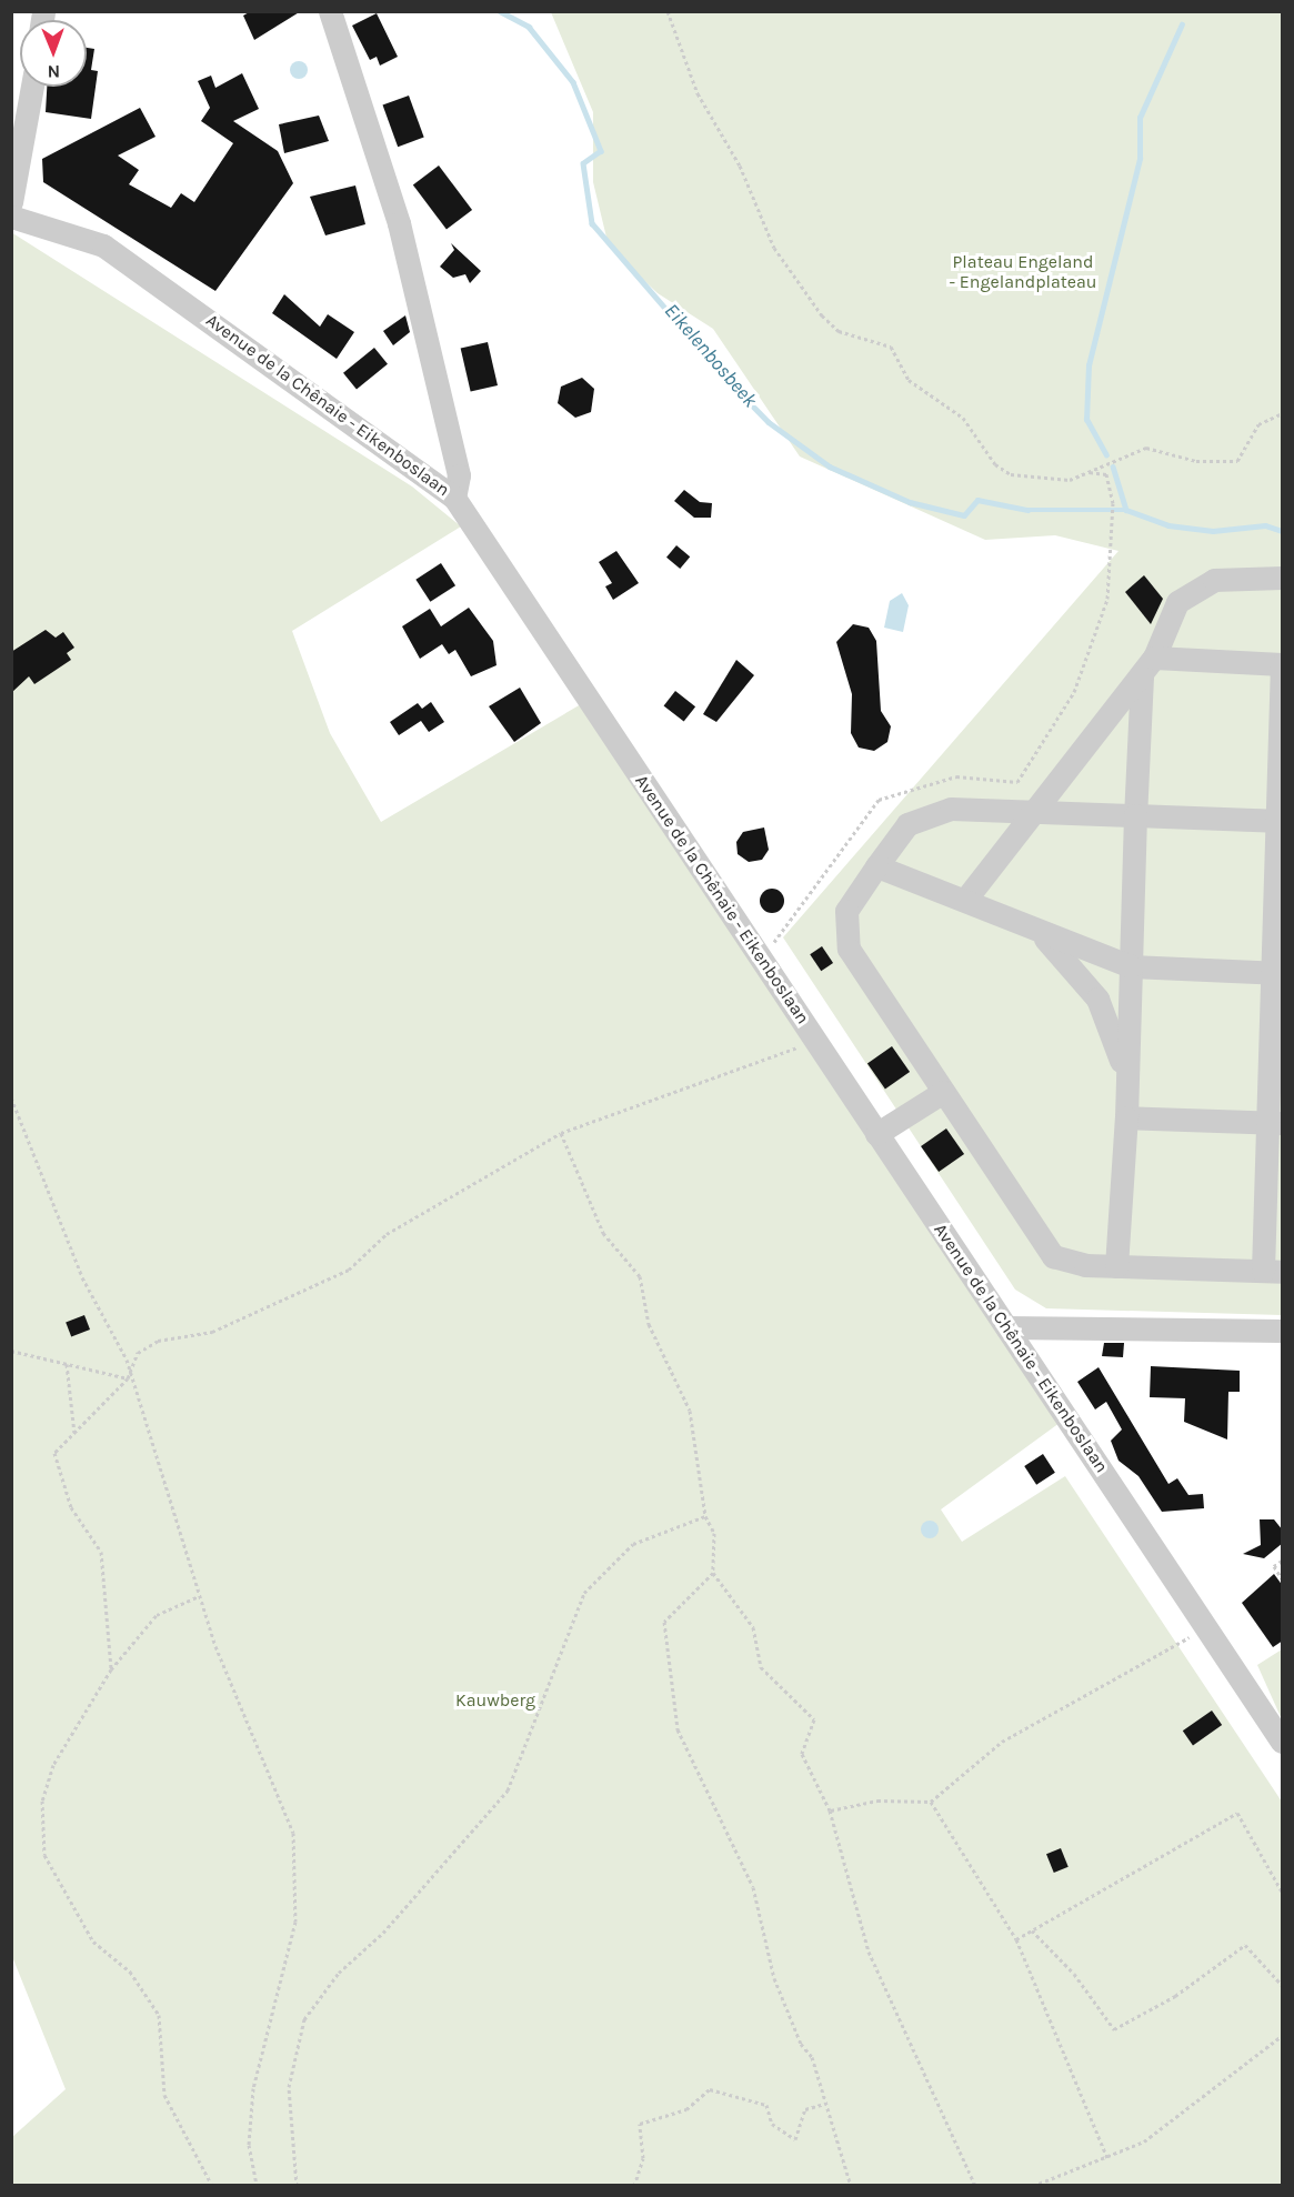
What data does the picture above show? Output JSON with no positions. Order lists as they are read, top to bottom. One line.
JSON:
{"streets":{"street":["Avenue de la Chênaie - Eikenboslaan"]},"water":["Eikelenbosbeek"],"parks":["Plateau Engeland - Engelandplateau","Kauwberg"],"north":"bottom"}
